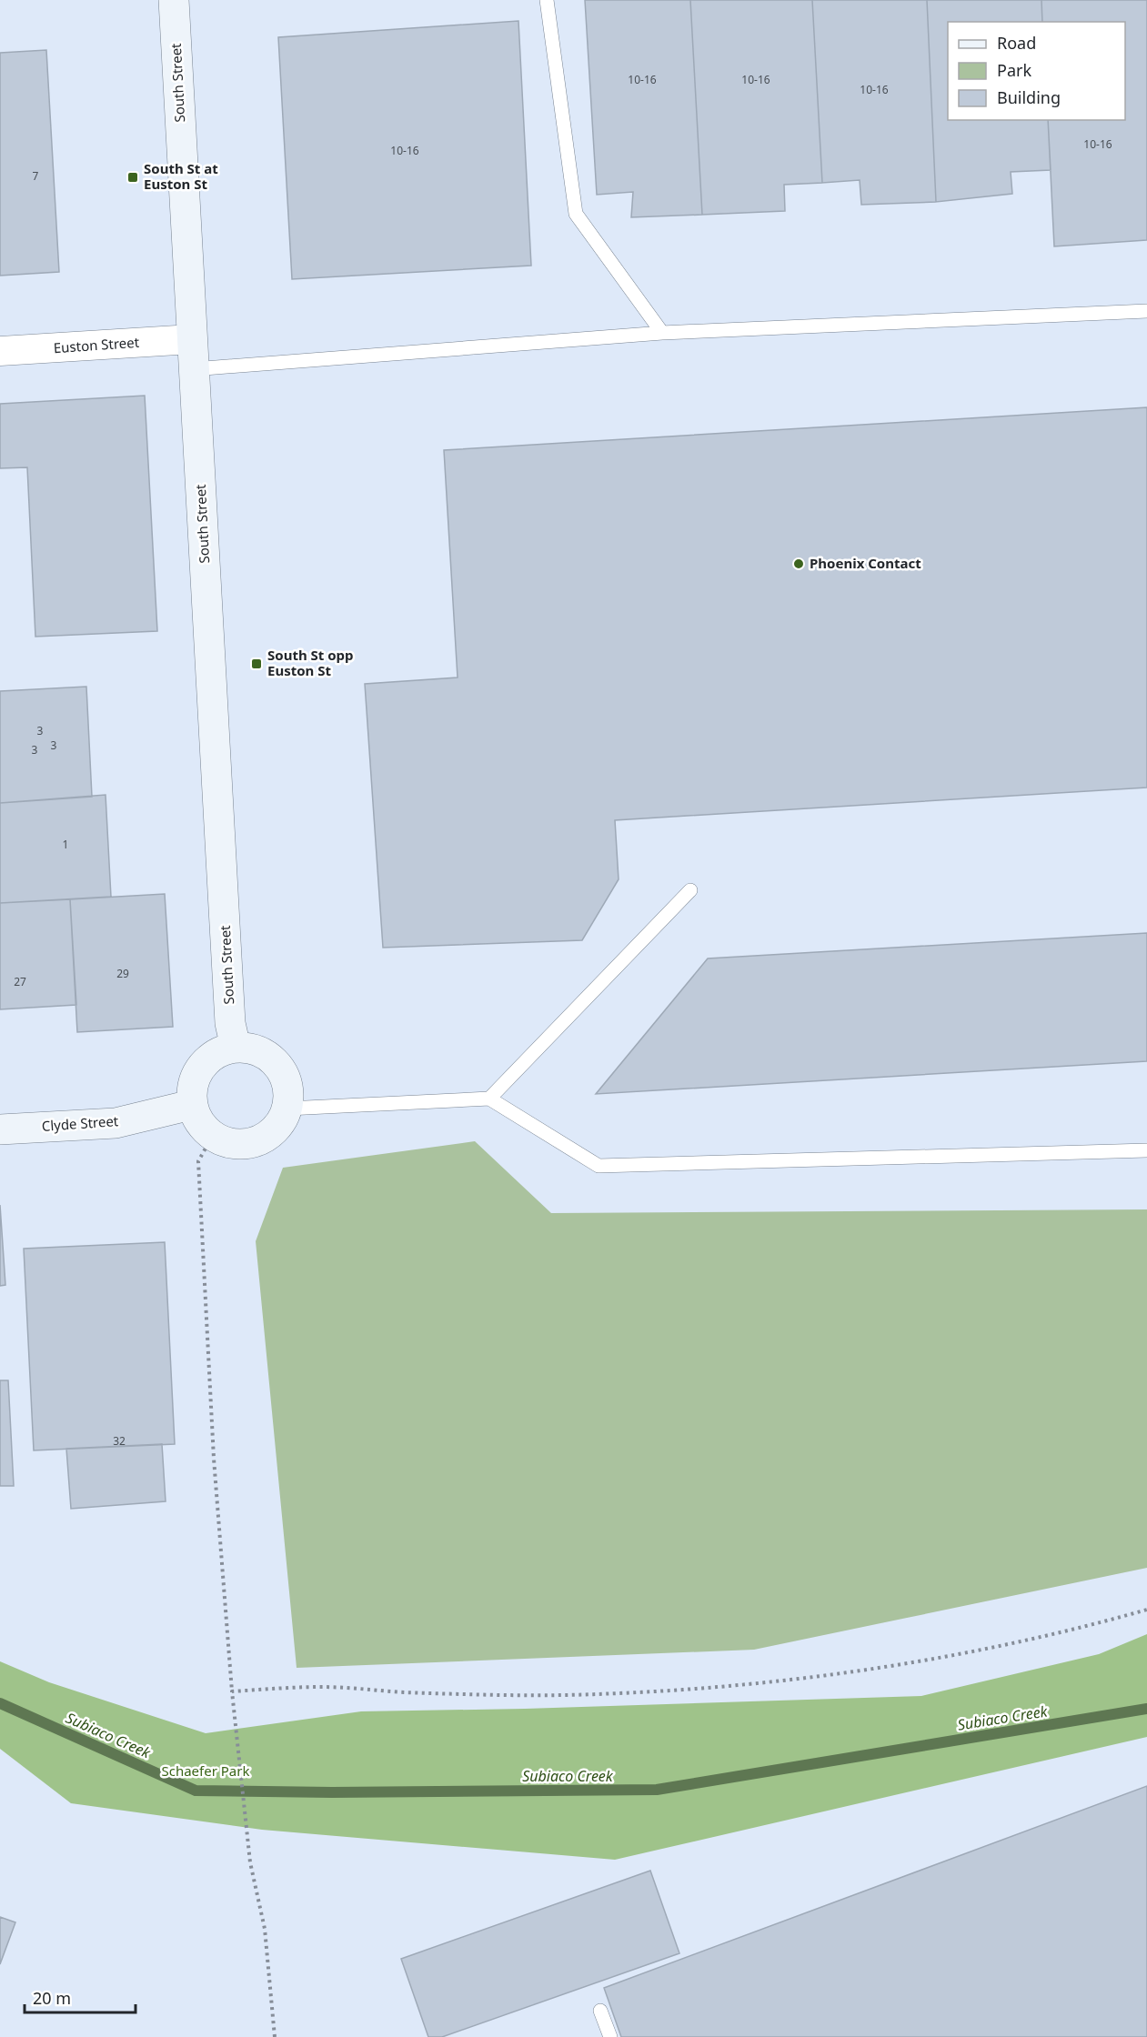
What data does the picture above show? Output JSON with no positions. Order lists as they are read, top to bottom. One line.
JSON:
{"streets":{"street":["South Street","Euston Street","Clyde Street"]},"crossings":[["South Street","Euston Street"],["South Street","Clyde Street"]],"water":["Subiaco Creek"],"parks":["Schaefer Park"],"places":{"transit":["South St at Euston St","South St opp Euston St"],"other":["Phoenix Contact"]},"house_numbers":["10-16","10-16","10-16","10-16","10-16","7","3","3","3","1","29","27","32"],"legend":["Road","Park","Building"],"scale_bar":"20 m"}
